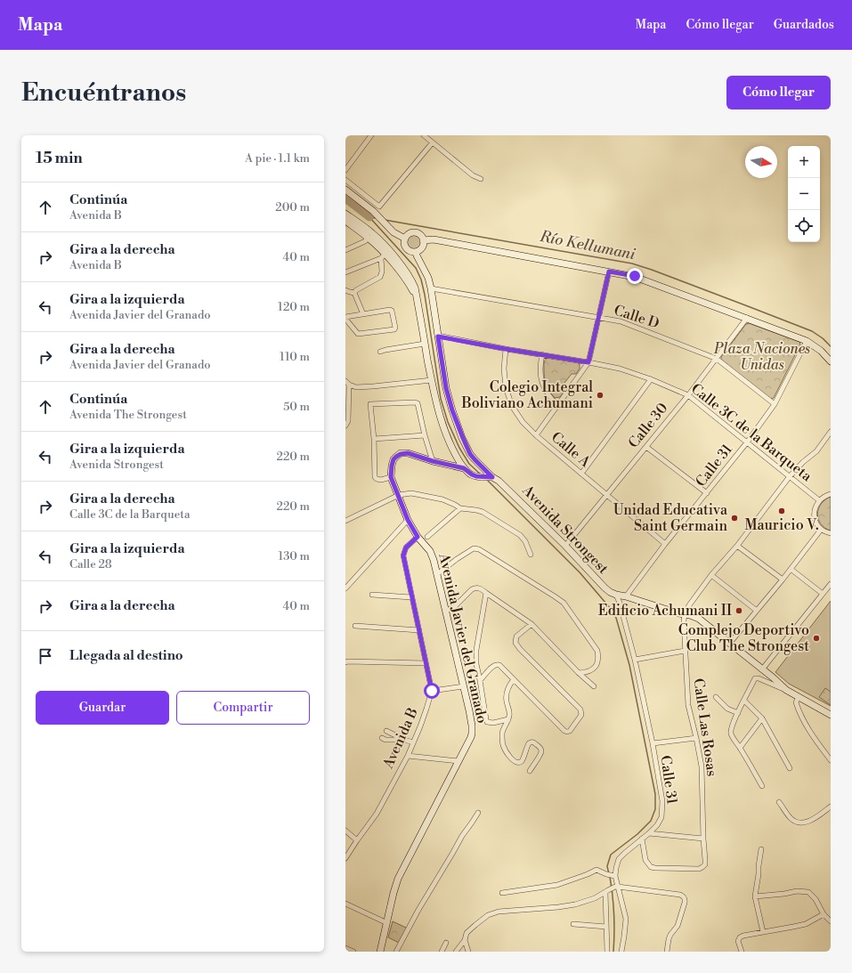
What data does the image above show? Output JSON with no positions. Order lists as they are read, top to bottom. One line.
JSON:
{"streets":{"street":["Calle D","Calle 30","Calle 3C de la Barqueta","Calle A","Calle 31","Avenida Strongest","Avenida Javier del Granado","Calle Las Rosas","Avenida B"]},"crossings":[["Calle D","Calle 30"],["Calle D","Calle 31"],["Calle D","Avenida Strongest"],["Calle 30","Calle 3C de la Barqueta"],["Calle 30","Calle A"],["Calle 30","Avenida Strongest"],["Calle 3C de la Barqueta","Calle A"],["Calle 3C de la Barqueta","Calle 31"],["Calle 3C de la Barqueta","Avenida Strongest"],["Calle A","Calle 31"],["Calle 31","Avenida Strongest"],["Calle 31","Calle Las Rosas"],["Avenida Strongest","Calle Las Rosas"],["Avenida Javier del Granado","Avenida B"]],"water":["Río Kellumani"],"parks":["Plaza Naciones Unidas"],"places":["Colegio Integral Boliviano Achumani","Mauricio V.","Unidad Educativa Saint Germain","Edificio Achumani II","Complejo Deportivo Club The Strongest"],"north":"right","page":{"header":"Mapa","nav":["Mapa","Cómo llegar","Guardados"],"buttons":["Cómo llegar",["Guardar","Compartir"]],"title":"Encuéntranos","heading":["15 min","A pie · 1.1 km"],"map_buttons":["+","−"],"list":[["Continúa","Avenida B","200 m"],["Gira a la derecha","Avenida B","40 m"],["Gira a la izquierda","Avenida Javier del Granado","120 m"],["Gira a la derecha","Avenida Javier del Granado","110 m"],["Continúa","Avenida The Strongest","50 m"],["Gira a la izquierda","Avenida Strongest","220 m"],["Gira a la derecha","Calle 3C de la Barqueta","220 m"],["Gira a la izquierda","Calle 28","130 m"],["Gira a la derecha","40 m"],"Llegada al destino"]}}
